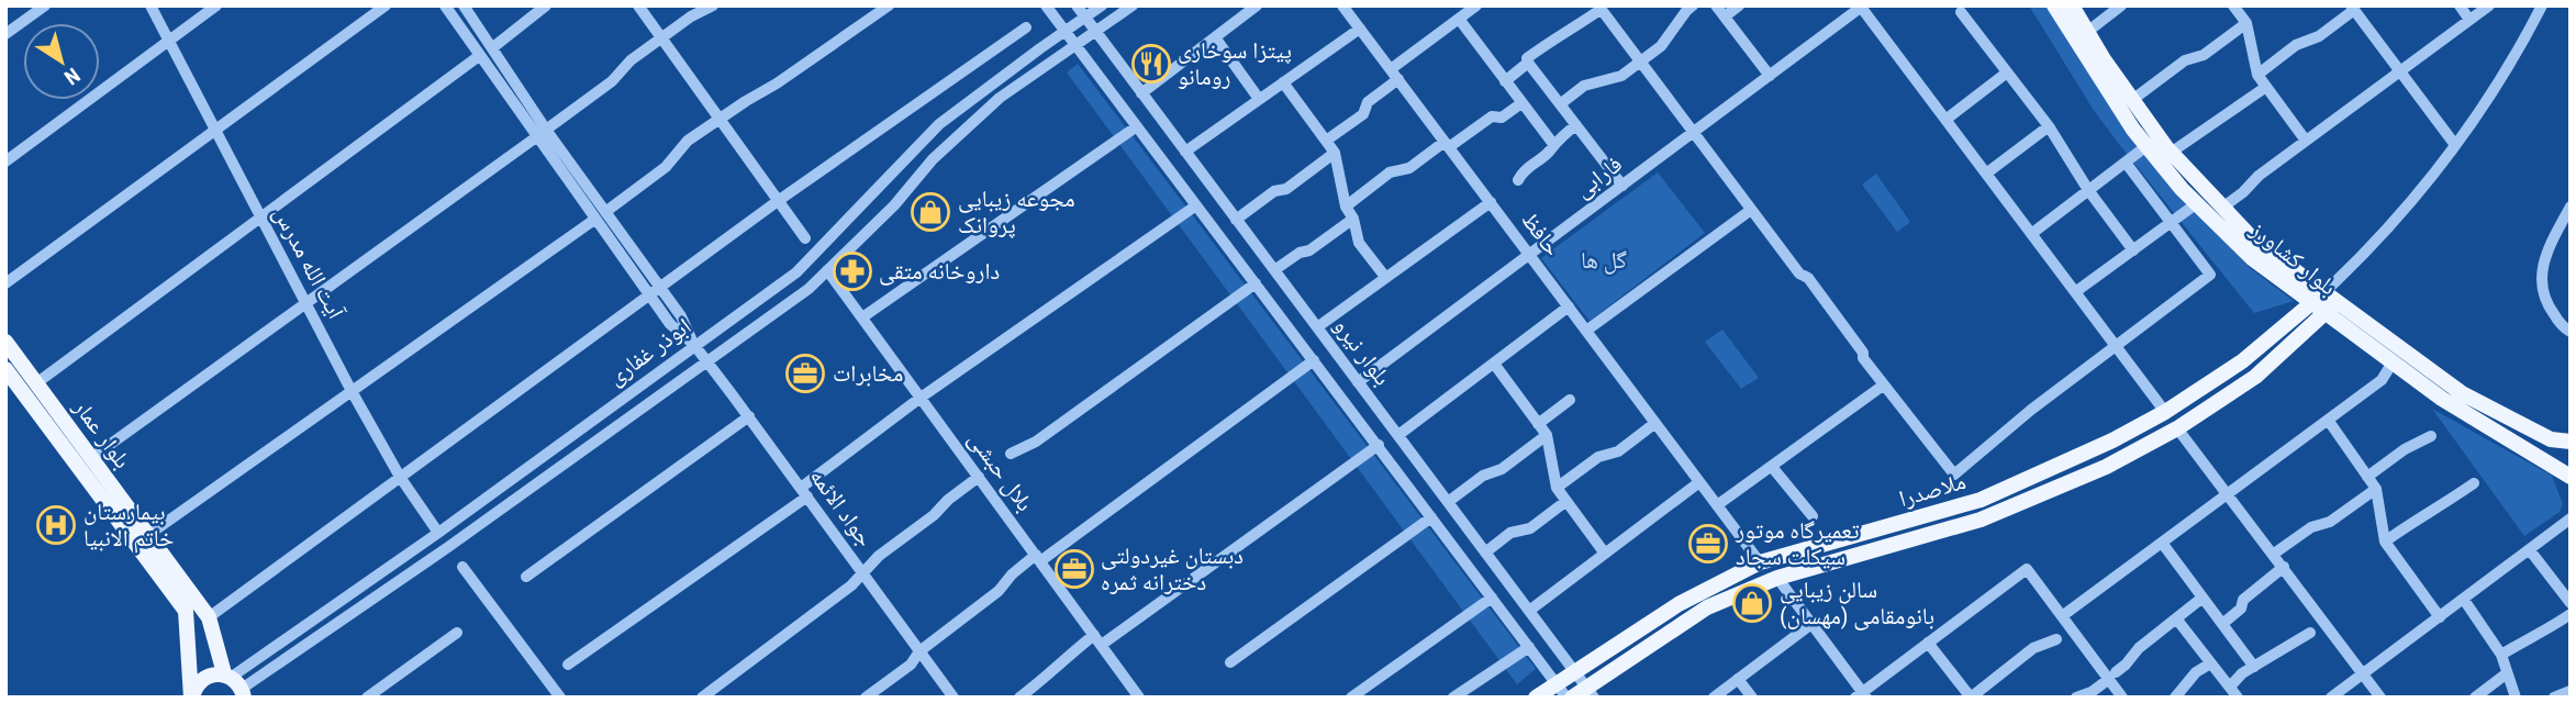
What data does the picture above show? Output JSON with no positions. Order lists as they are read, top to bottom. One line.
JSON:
{"streets":{"main road":["بلوار کشاورز","بلوار عمار","ملاصدرا"],"street":["فارابی","حافظ","آیت الله مدرس","ابوذر غفاری","بلوار نیرو","بلال حبشی","جواد الائمه"]},"crossings":[["فارابی","حافظ"],["فارابی","بلوار نیرو"],["حافظ","ملاصدرا"],["بلوار کشاورز","ملاصدرا"],["آیت الله مدرس","ابوذر غفاری"],["ابوذر غفاری","بلوار نیرو"],["ابوذر غفاری","بلوار عمار"],["ابوذر غفاری","بلال حبشی"],["ابوذر غفاری","جواد الائمه"],["بلوار نیرو","ملاصدرا"]],"parks":["گل ها"],"places":{"restaurant":["پیتزا سوخاری رومانو"],"shop":["مجوعه زیبایی پروانک","سالن زیبایی بانومقامی (مهسان)"],"pharmacy":["داروخانه متقی"],"office":["مخابرات","تعمیرگاه موتور سیکلت سجاد","دبستان غیردولتی دخترانه ثمره"],"hospital":["بیمارستان خاتم الانبیا"]},"north":"bottom right"}
